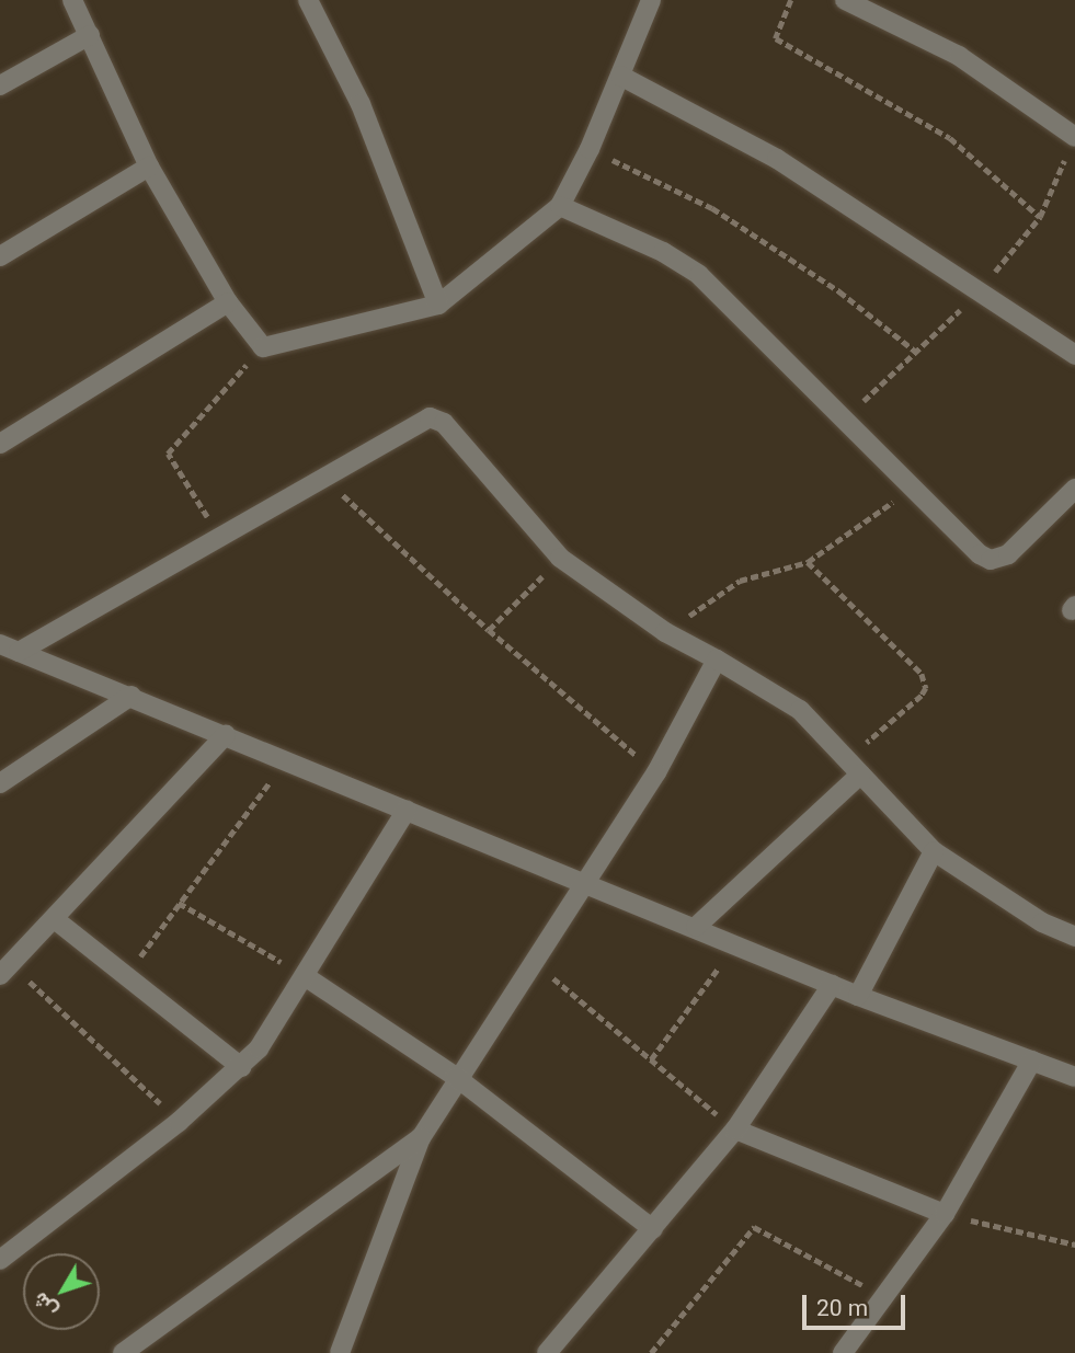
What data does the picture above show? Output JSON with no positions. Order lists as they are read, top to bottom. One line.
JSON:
{"scale_bar":"20 m","north":"bottom left"}
